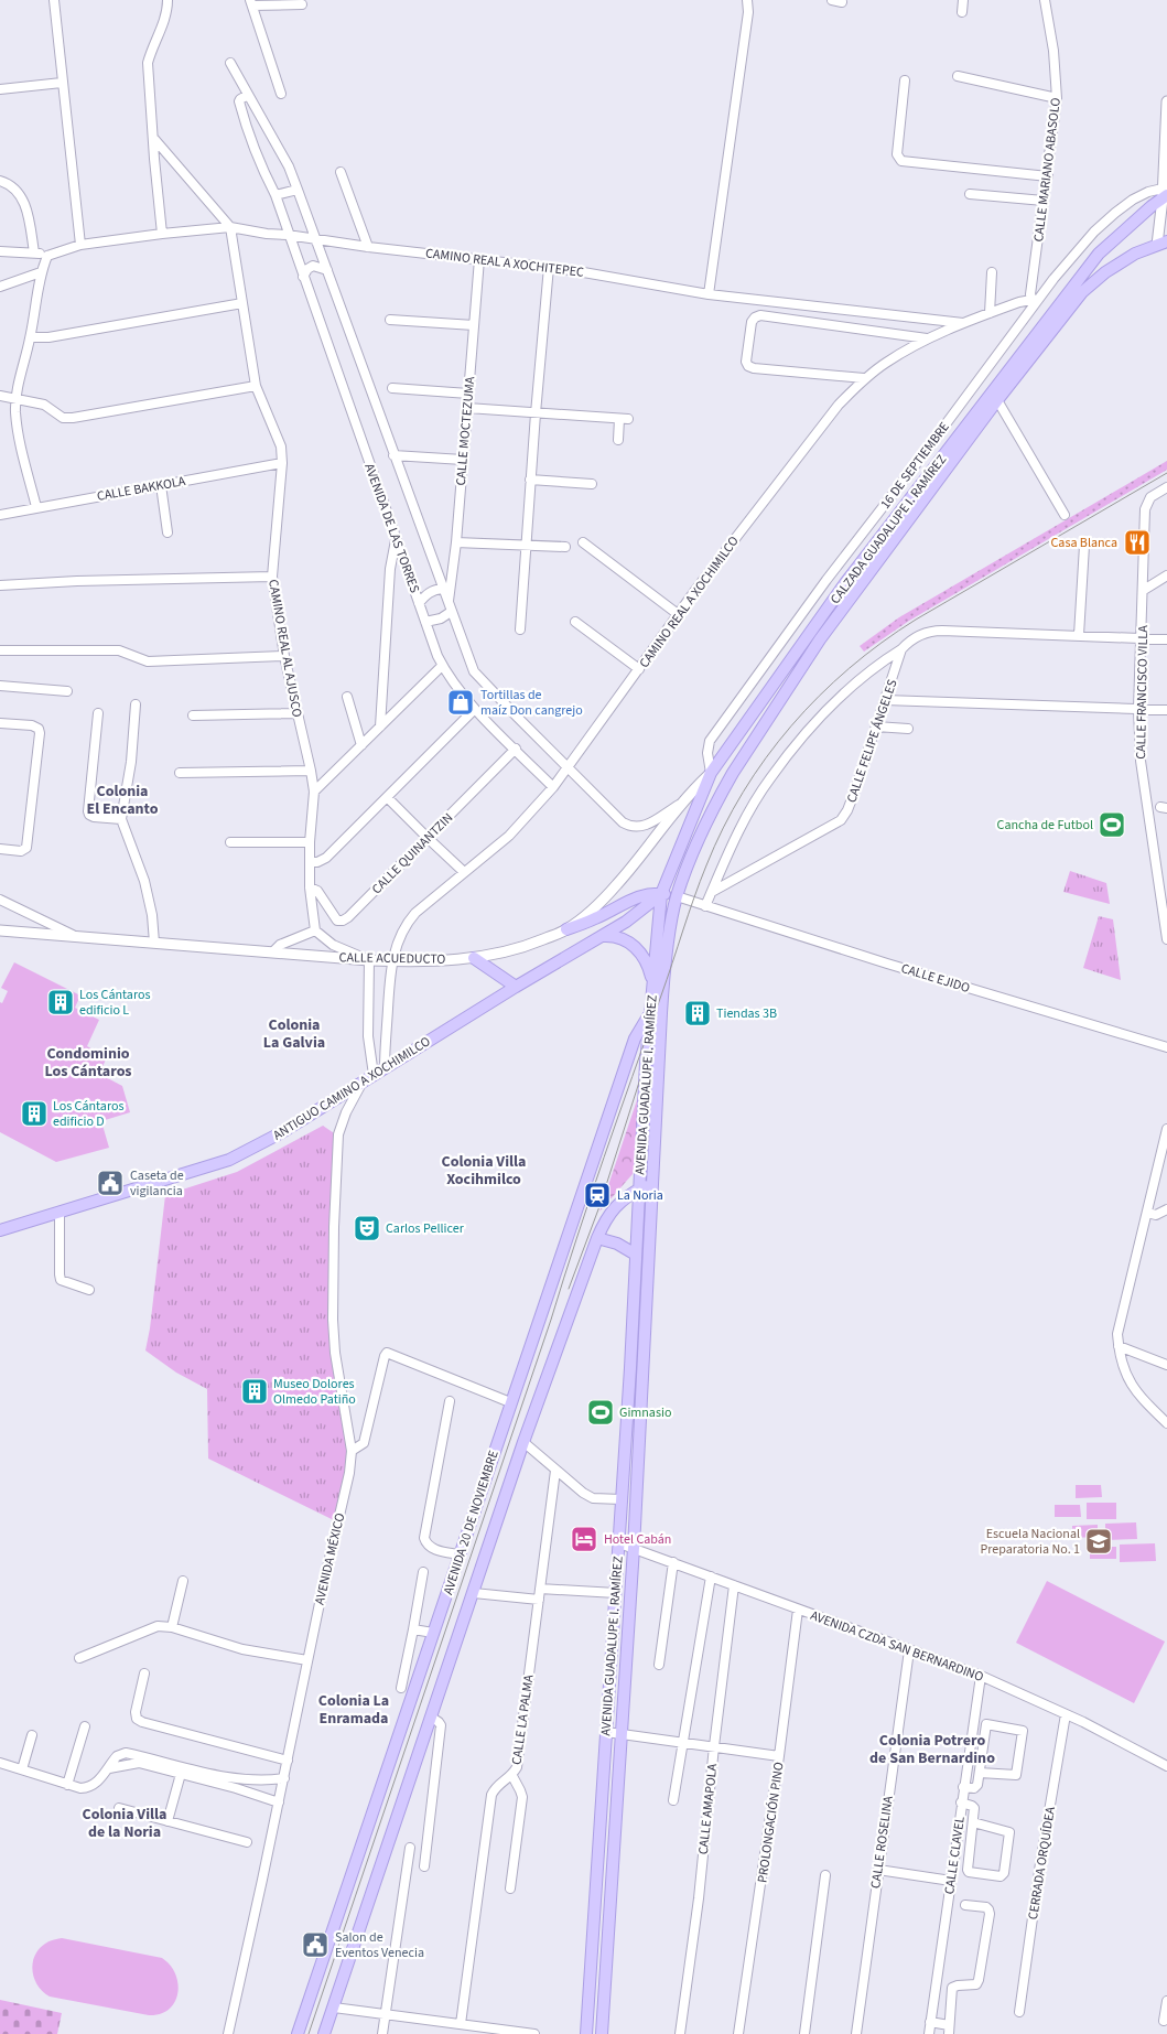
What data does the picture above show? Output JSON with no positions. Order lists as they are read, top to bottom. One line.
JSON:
{"streets":{"main road":["CALZADA GUADALUPE I. RAMÍREZ","AVENIDA GUADALUPE I. RAMÍREZ","ANTIGUO CAMINO A XOCHIMILCO","AVENIDA 20 DE NOVIEMBRE"],"street":["CALLE MARIANO ABASOLO","CAMINO REAL A XOCHITEPEC","CALLE MOCTEZUMA","16 DE SEPTIEMBRE","CALLE BAKKOLA","AVENIDA DE LAS TORRES","CAMINO REAL A XOCHIMILCO","CAMINO REAL AL AJUSCO","CALLE FRANCISCO VILLA","CALLE FELIPE ÁNGELES","CALLE QUINANTZIN","CALLE ACUEDUCTO","CALLE EJIDO","AVENIDA MÉXICO","AVENIDA CZDA SAN BERNARDINO","CALLE LA PALMA","CALLE AMAPOLA","PROLONGACIÓN PINO","CALLE ROSELINA","CALLE CLAVEL","CERRADA ORQUÍDEA"]},"crossings":[["CALLE MARIANO ABASOLO","16 DE SEPTIEMBRE"],["CALLE MARIANO ABASOLO","CAMINO REAL A XOCHIMILCO"],["CAMINO REAL A XOCHITEPEC","CALLE MOCTEZUMA"],["CAMINO REAL A XOCHITEPEC","AVENIDA DE LAS TORRES"],["CAMINO REAL A XOCHITEPEC","CAMINO REAL A XOCHIMILCO"],["CAMINO REAL A XOCHITEPEC","CAMINO REAL AL AJUSCO"],["CALLE MOCTEZUMA","AVENIDA DE LAS TORRES"],["16 DE SEPTIEMBRE","CALZADA GUADALUPE I. RAMÍREZ"],["16 DE SEPTIEMBRE","CAMINO REAL A XOCHIMILCO"],["16 DE SEPTIEMBRE","CALLE ACUEDUCTO"],["CALLE BAKKOLA","CAMINO REAL AL AJUSCO"],["AVENIDA DE LAS TORRES","CAMINO REAL A XOCHIMILCO"],["AVENIDA DE LAS TORRES","CALLE QUINANTZIN"],["AVENIDA DE LAS TORRES","CALLE ACUEDUCTO"],["CALZADA GUADALUPE I. RAMÍREZ","CALLE ACUEDUCTO"],["CALZADA GUADALUPE I. RAMÍREZ","CALLE EJIDO"],["CALZADA GUADALUPE I. RAMÍREZ","AVENIDA GUADALUPE I. RAMÍREZ"],["CALZADA GUADALUPE I. RAMÍREZ","ANTIGUO CAMINO A XOCHIMILCO"],["CAMINO REAL A XOCHIMILCO","CALLE ACUEDUCTO"],["CAMINO REAL A XOCHIMILCO","ANTIGUO CAMINO A XOCHIMILCO"],["CAMINO REAL AL AJUSCO","CALLE QUINANTZIN"],["CALLE EJIDO","AVENIDA GUADALUPE I. RAMÍREZ"],["AVENIDA GUADALUPE I. RAMÍREZ","ANTIGUO CAMINO A XOCHIMILCO"],["AVENIDA GUADALUPE I. RAMÍREZ","AVENIDA 20 DE NOVIEMBRE"],["AVENIDA GUADALUPE I. RAMÍREZ","AVENIDA CZDA SAN BERNARDINO"],["ANTIGUO CAMINO A XOCHIMILCO","AVENIDA MÉXICO"],["AVENIDA CZDA SAN BERNARDINO","CALLE AMAPOLA"],["AVENIDA CZDA SAN BERNARDINO","PROLONGACIÓN PINO"],["AVENIDA CZDA SAN BERNARDINO","CALLE ROSELINA"],["AVENIDA CZDA SAN BERNARDINO","CALLE CLAVEL"],["AVENIDA CZDA SAN BERNARDINO","CERRADA ORQUÍDEA"]],"districts":["Colonia El Encanto","Colonia La Galvia","Condominio Los Cántaros","Colonia Villa Xocihmilco","Colonia La Enramada","Colonia Potrero de San Bernardino","Colonia Villa de la Noria"],"places":{"restaurant":["Casa Blanca"],"shop":["Tortillas de maíz Don cangrejo"],"sports":["Cancha de Futbol","Gimnasio"],"building":["Los Cántaros edificio L","Tiendas 3B","Los Cántaros edificio D","Museo Dolores Olmedo Patiño"],"public building":["Caseta de vigilancia","Salon de Eventos Venecia"],"station":["La Noria"],"theatre":["Carlos Pellicer"],"hotel":["Hotel Cabán"],"school or university":["Escuela Nacional Preparatoria No. 1"]}}
